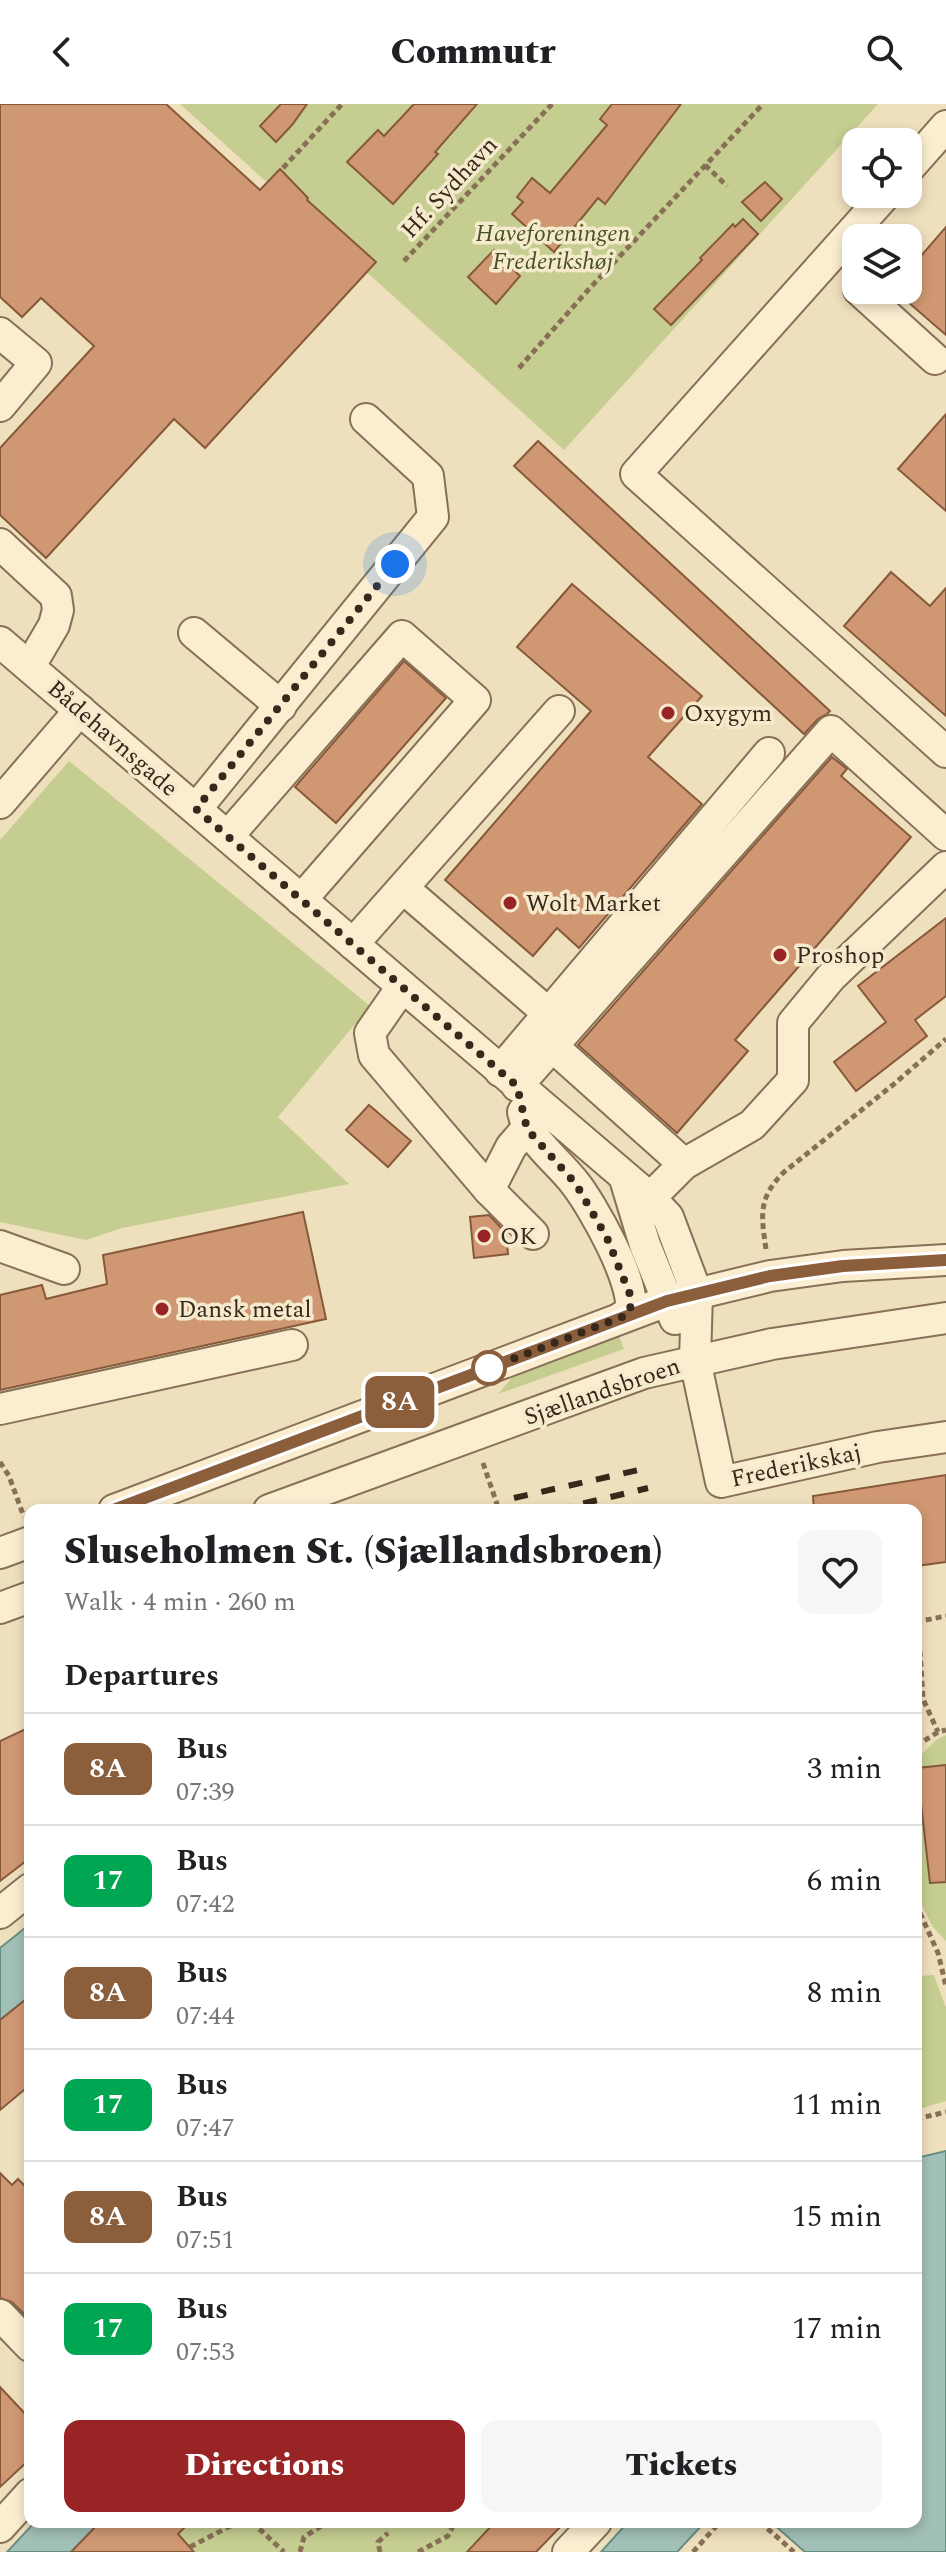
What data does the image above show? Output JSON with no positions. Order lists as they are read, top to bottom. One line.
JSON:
{"streets":{"street":["Bådehavnsgade","Sjællandsbroen","Frederikskaj"],"path":["Hf. Sydhavn"]},"crossings":[["Bådehavnsgade","Sjællandsbroen"],["Bådehavnsgade","Frederikskaj"],["Sjællandsbroen","Frederikskaj"]],"parks":["Haveforeningen Frederikshøj"],"places":["Oxygym","Wolt Market","Proshop","OK","Dansk metal"],"lines":["bus line 8A"],"page":{"header":"Commutr","on_map":"8A","heading":[["Sluseholmen St. (Sjællandsbroen)","Walk · 4 min · 260 m"],"Departures"],"list":[{"mark":"8A","name":"Bus","note":"07:39","value":"3 min"},{"mark":"17","name":"Bus","note":"07:42","value":"6 min"},{"mark":"8A","name":"Bus","note":"07:44","value":"8 min"},{"mark":"17","name":"Bus","note":"07:47","value":"11 min"},{"mark":"8A","name":"Bus","note":"07:51","value":"15 min"},{"mark":"17","name":"Bus","note":"07:53","value":"17 min"}],"buttons":["Directions","Tickets"]}}
